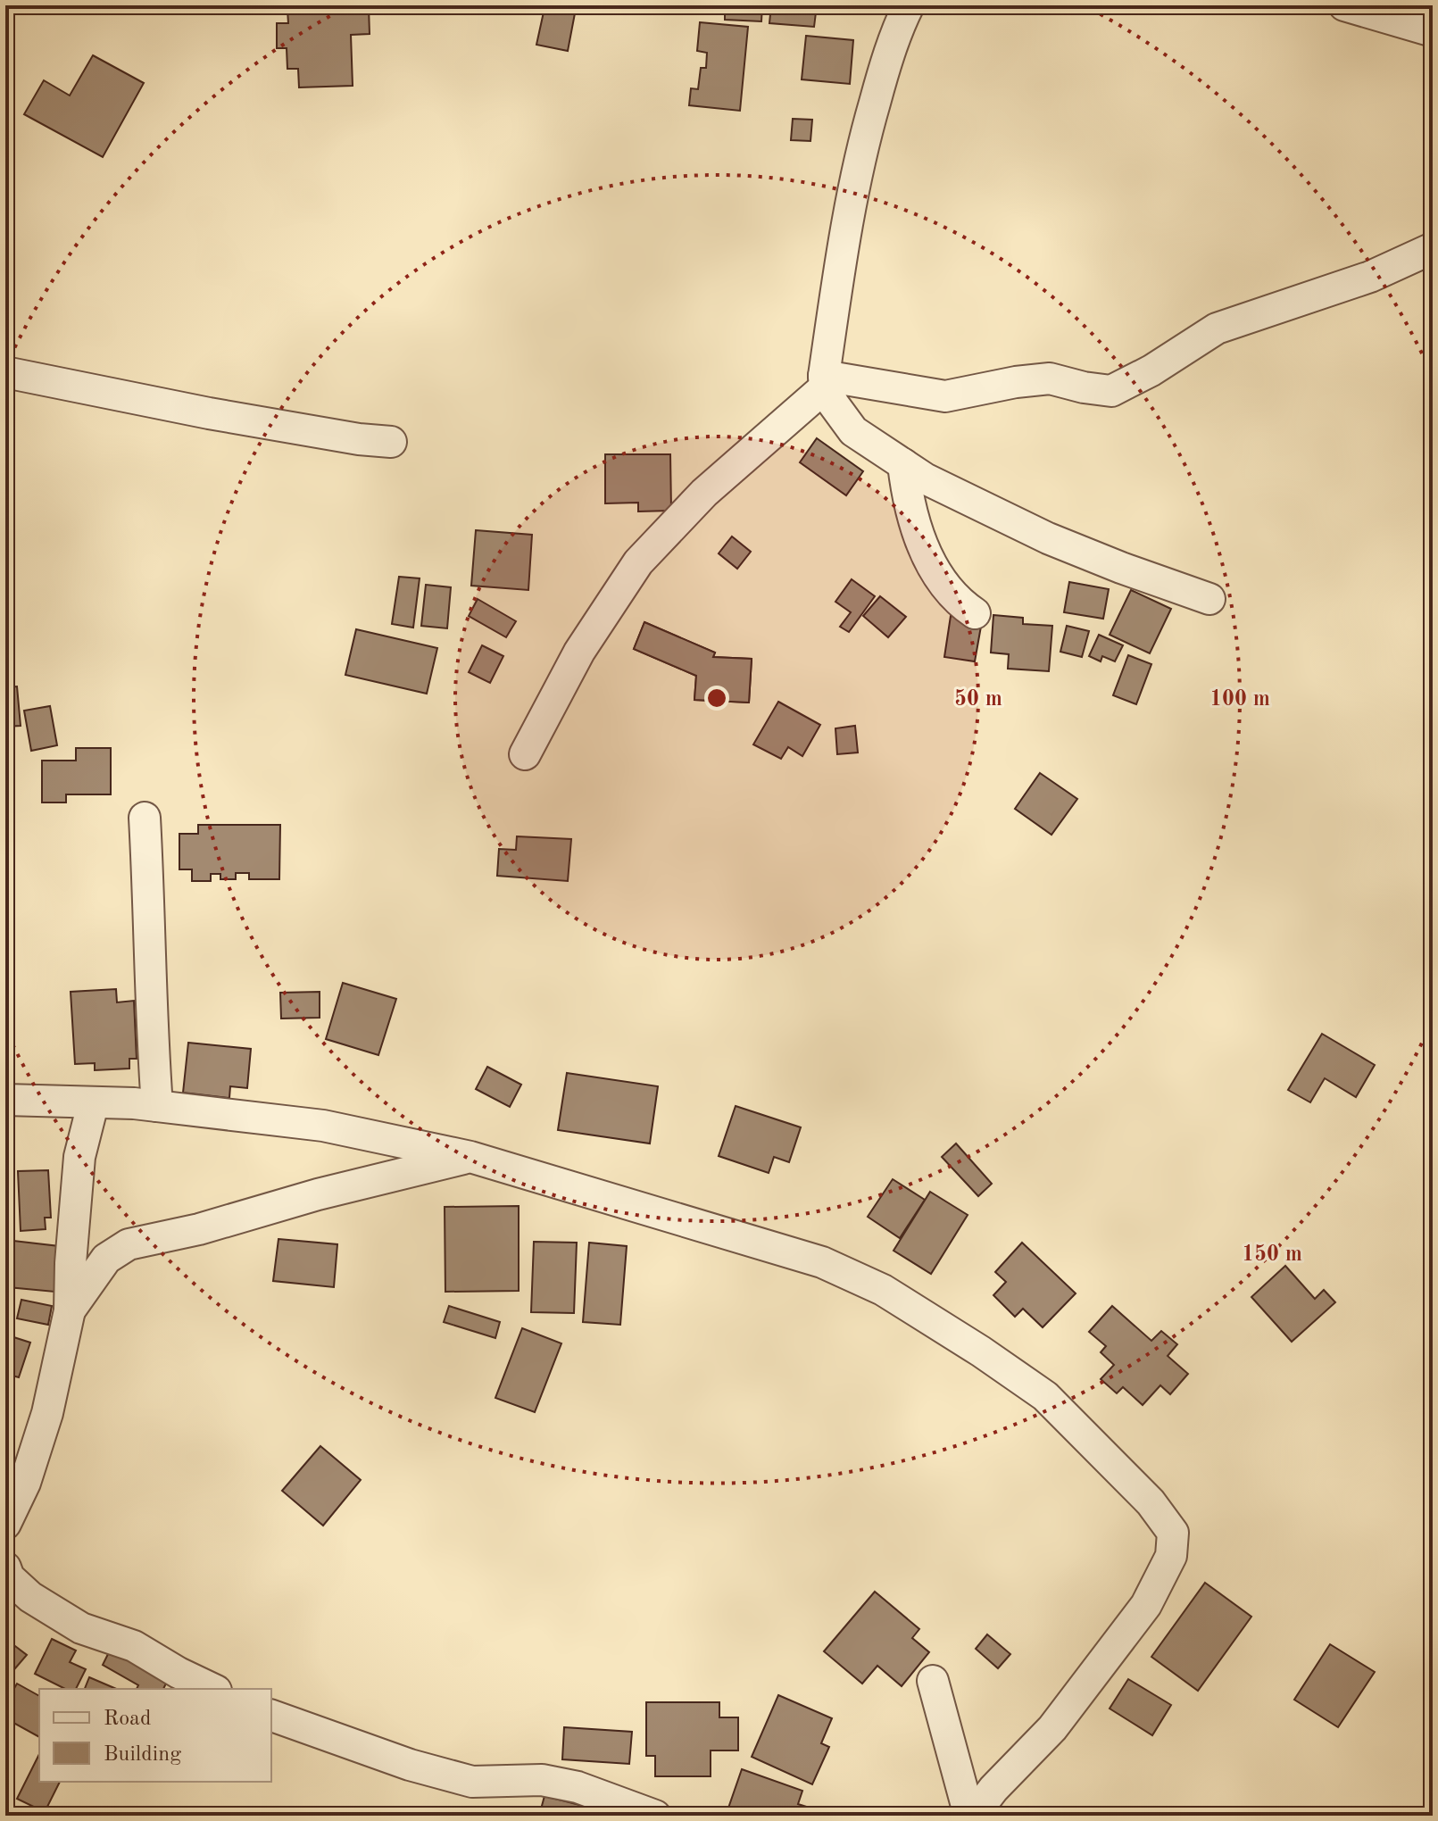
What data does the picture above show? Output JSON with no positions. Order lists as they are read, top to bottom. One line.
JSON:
{"legend":["Road","Building"],"rings":["50 m","100 m","150 m"]}
